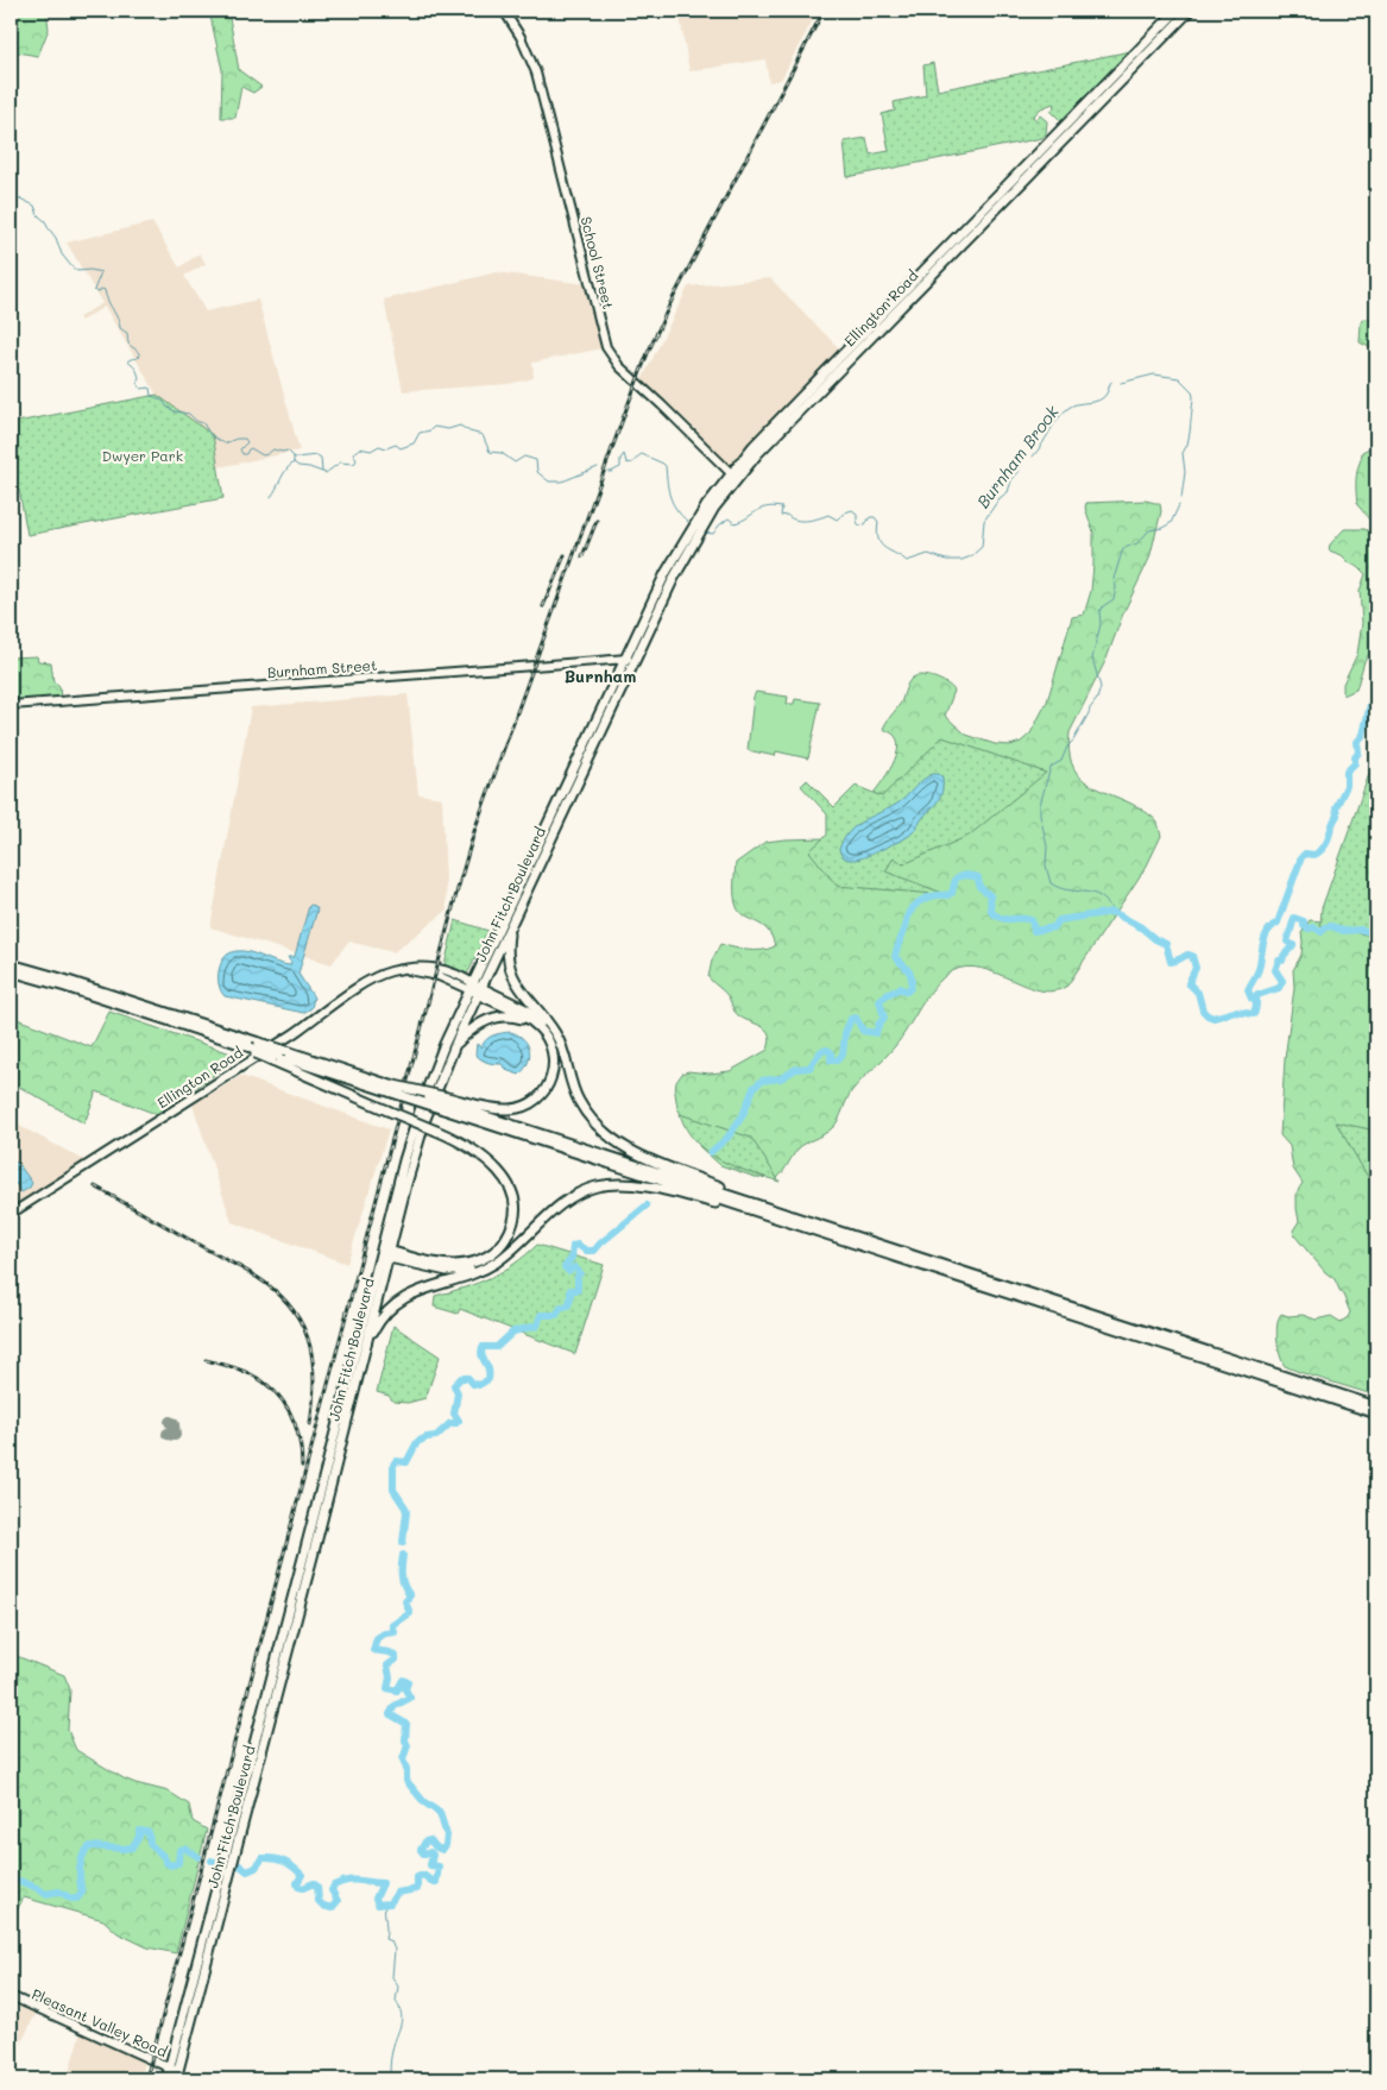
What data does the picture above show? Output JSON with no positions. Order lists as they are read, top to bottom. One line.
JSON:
{"streets":{"highway":["Ellington Road","John Fitch Boulevard"],"main road":["School Street","Burnham Street","Pleasant Valley Road"]},"crossings":[["School Street","Ellington Road"],["Ellington Road","Burnham Street"],["Ellington Road","John Fitch Boulevard"],["Burnham Street","John Fitch Boulevard"],["John Fitch Boulevard","Pleasant Valley Road"]],"districts":["Burnham"],"water":["Burnham Brook"],"parks":["Dwyer Park"]}
